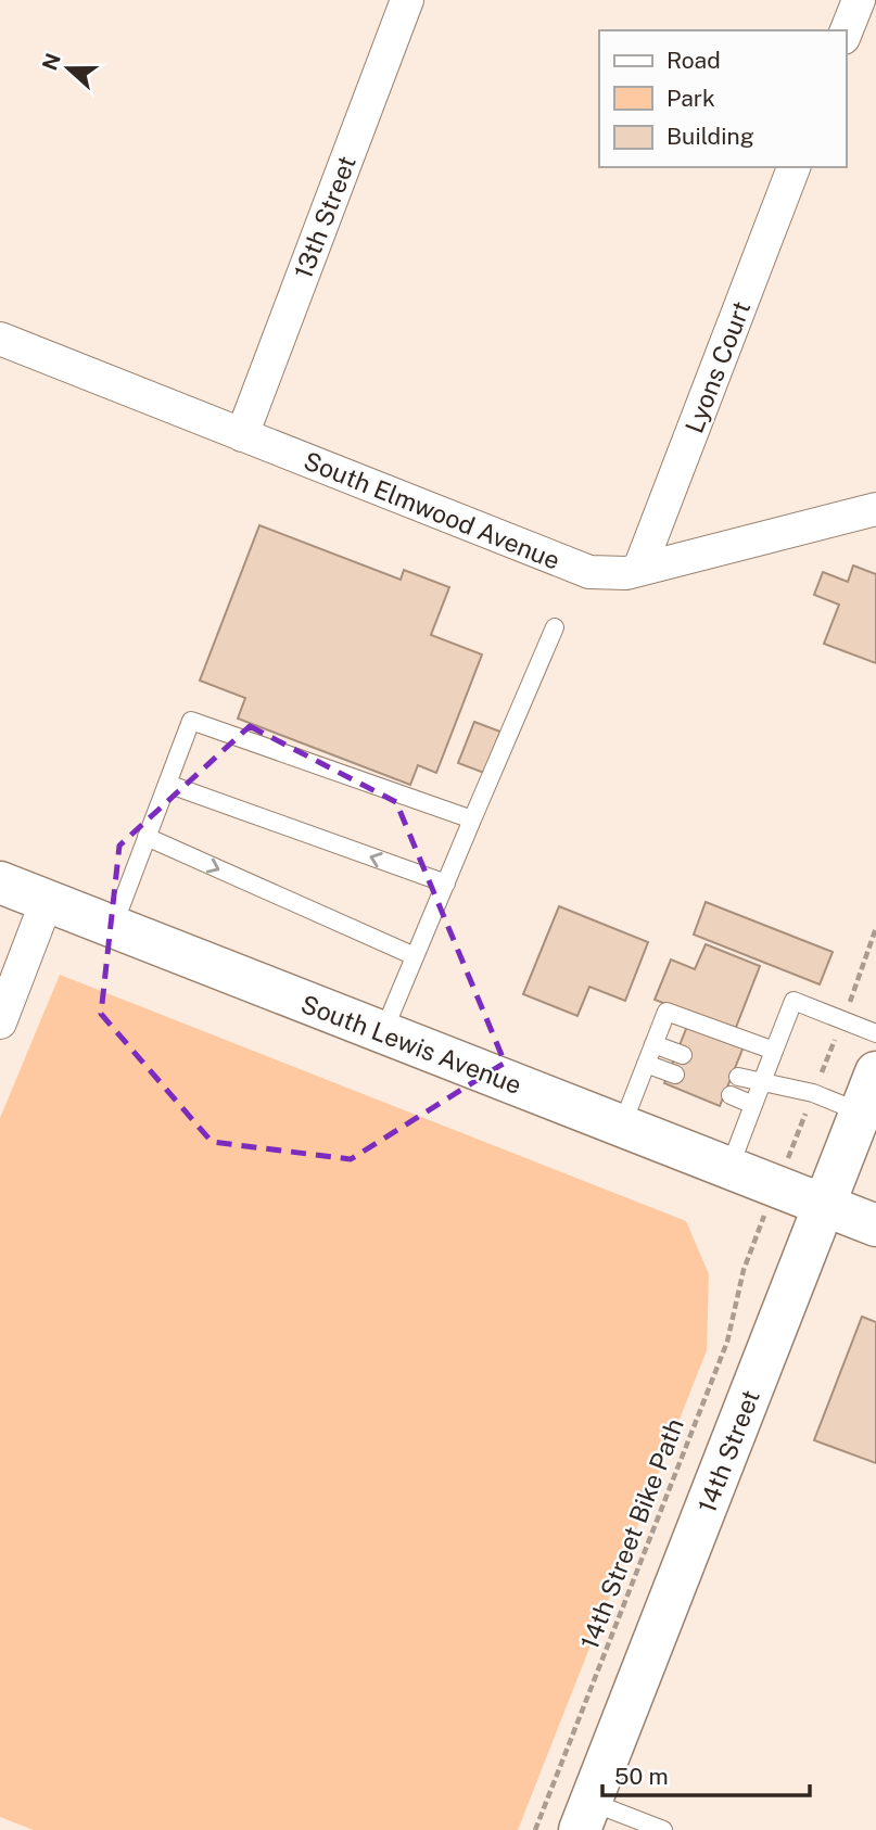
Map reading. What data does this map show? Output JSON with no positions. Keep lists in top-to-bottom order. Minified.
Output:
{"streets":{"main road":["South Lewis Avenue","14th Street"],"street":["13th Street","Lyons Court","South Elmwood Avenue"],"path":["14th Street Bike Path"]},"crossings":[["13th Street","South Elmwood Avenue"],["Lyons Court","South Elmwood Avenue"],["South Lewis Avenue","14th Street"]],"legend":["Road","Park","Building"],"scale_bar":"50 m","north":"left"}
